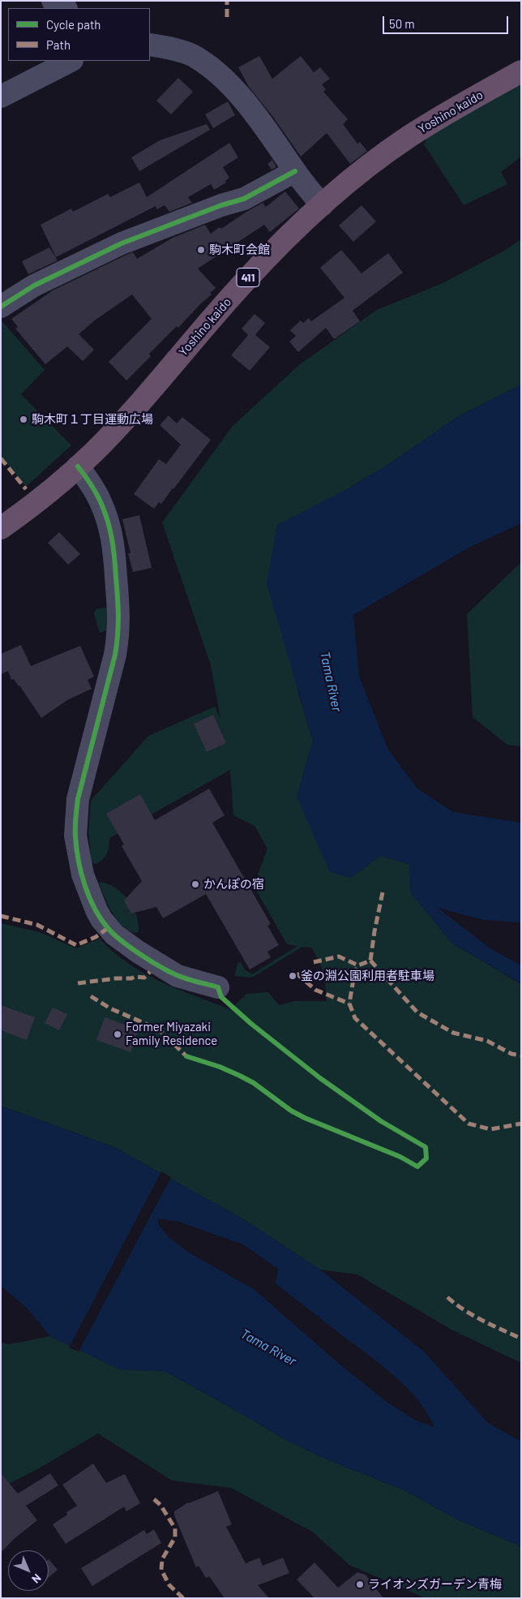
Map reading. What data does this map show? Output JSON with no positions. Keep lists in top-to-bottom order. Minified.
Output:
{"streets":{"highway":["Yoshino kaido","411"]},"water":["Tama River"],"places":["駒木町会館","駒木町１丁目運動広場","かんぽの宿","釜の淵公園利用者駐車場","Former Miyazaki Family Residence","ライオンズガーデン青梅"],"legend":["Cycle path","Path"],"scale_bar":"50 m","north":"bottom right"}
